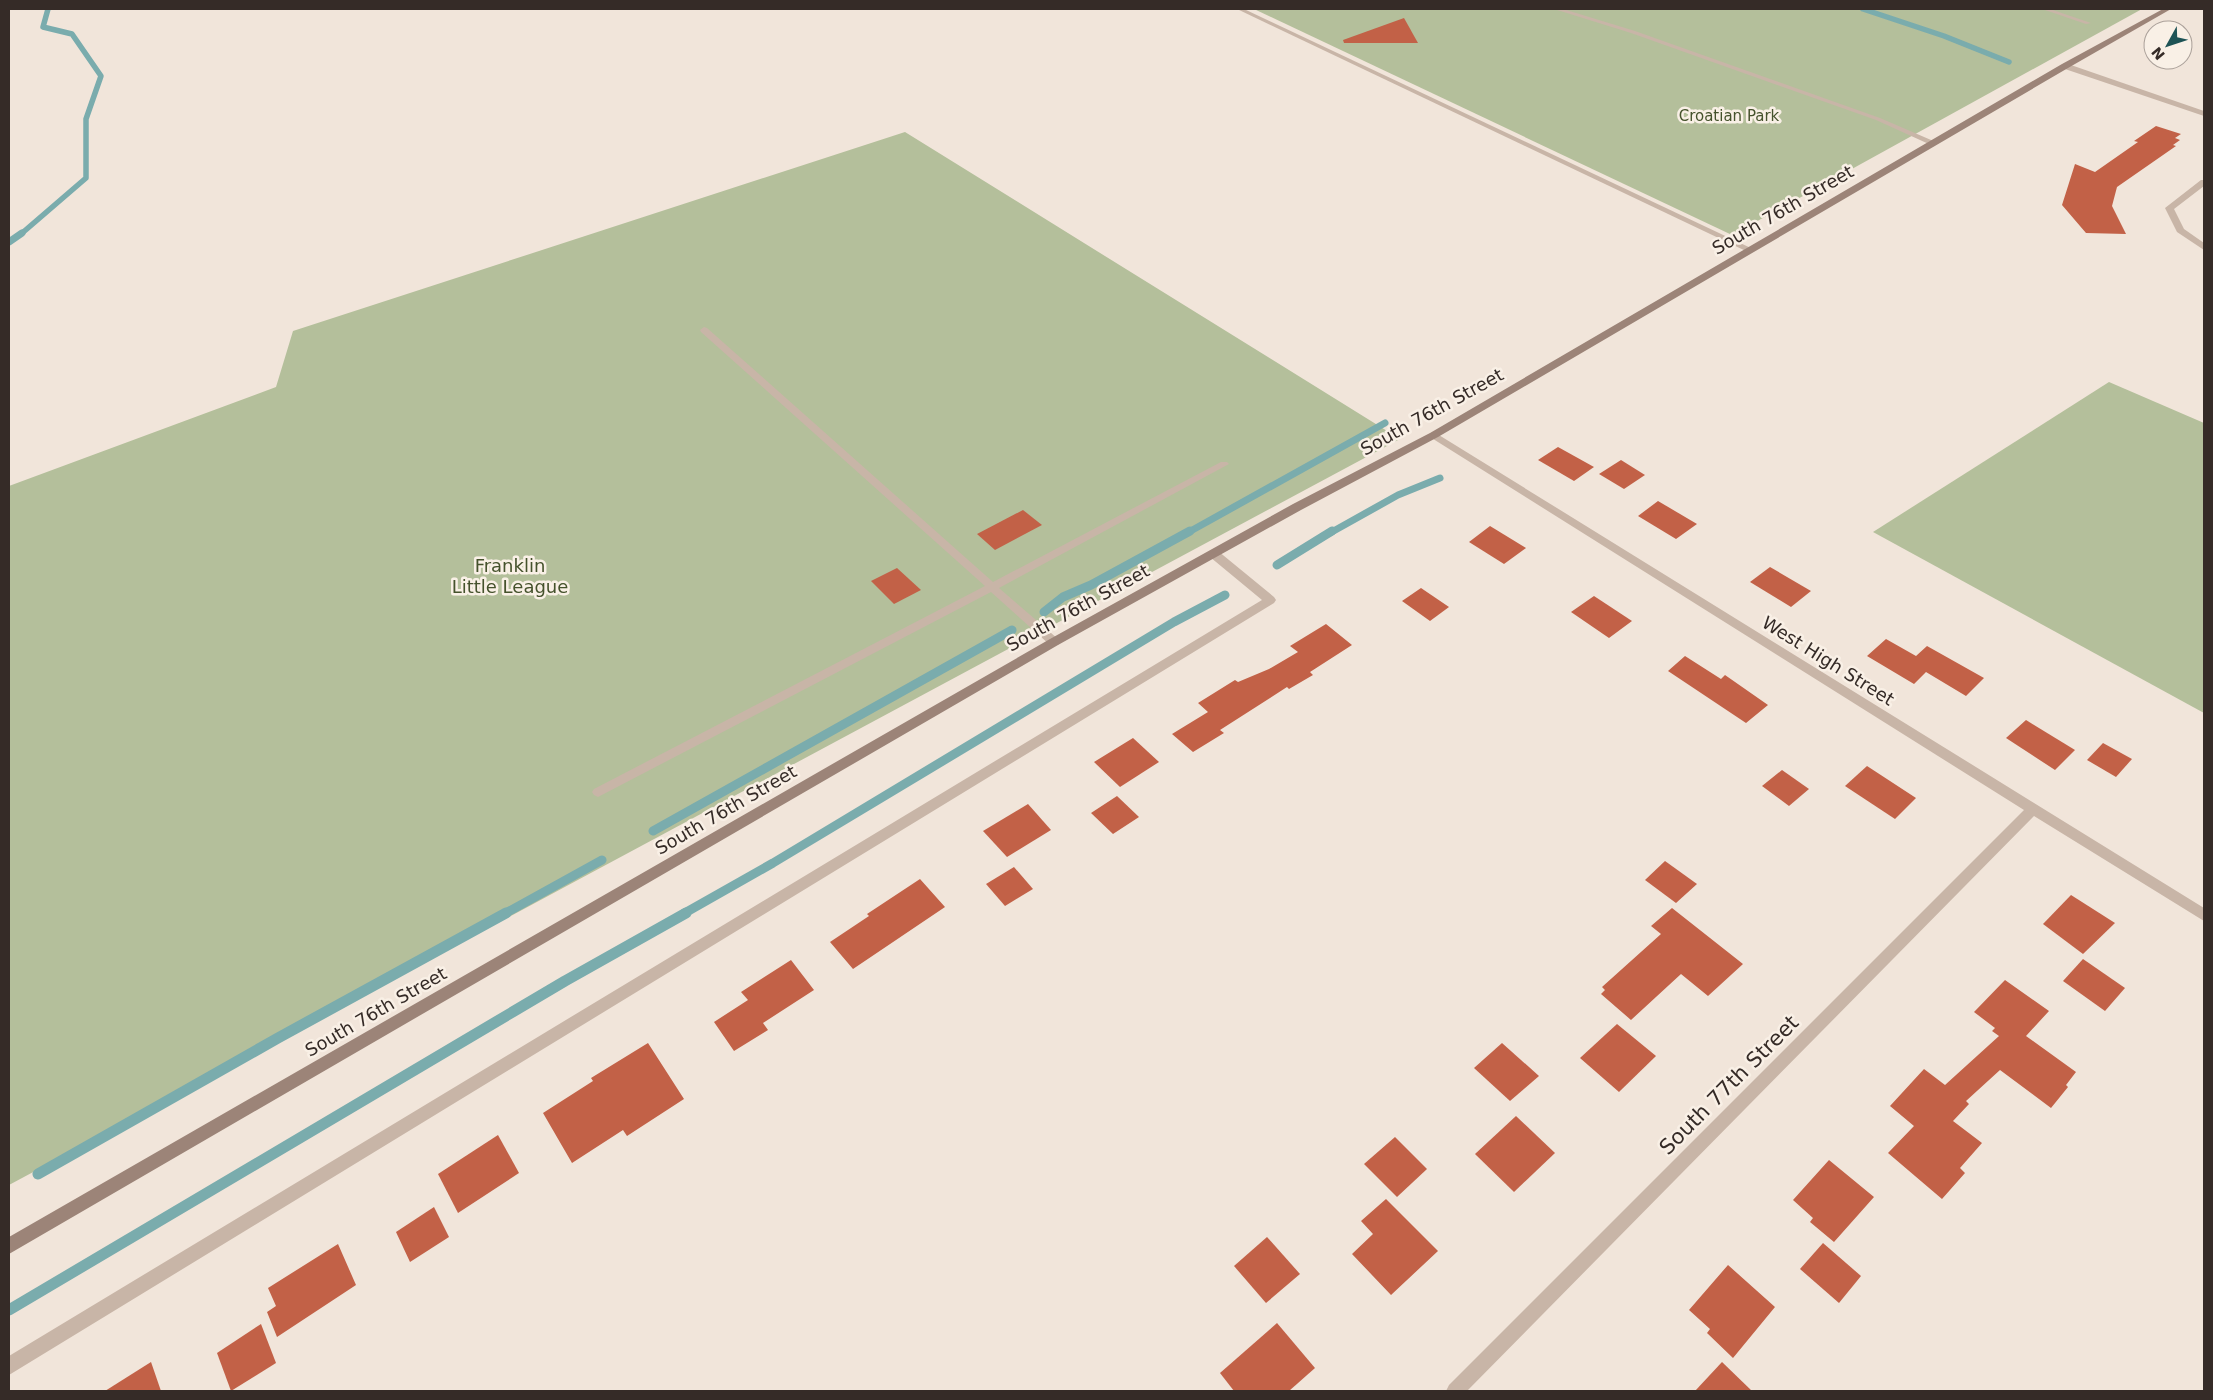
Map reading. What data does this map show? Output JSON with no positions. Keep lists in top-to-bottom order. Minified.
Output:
{"streets":{"main road":["South 76th Street"],"street":["West High Street","South 77th Street"]},"crossings":[["South 76th Street","West High Street"],["West High Street","South 77th Street"]],"parks":["Croatian Park","Franklin Little League"],"north":"bottom left"}
